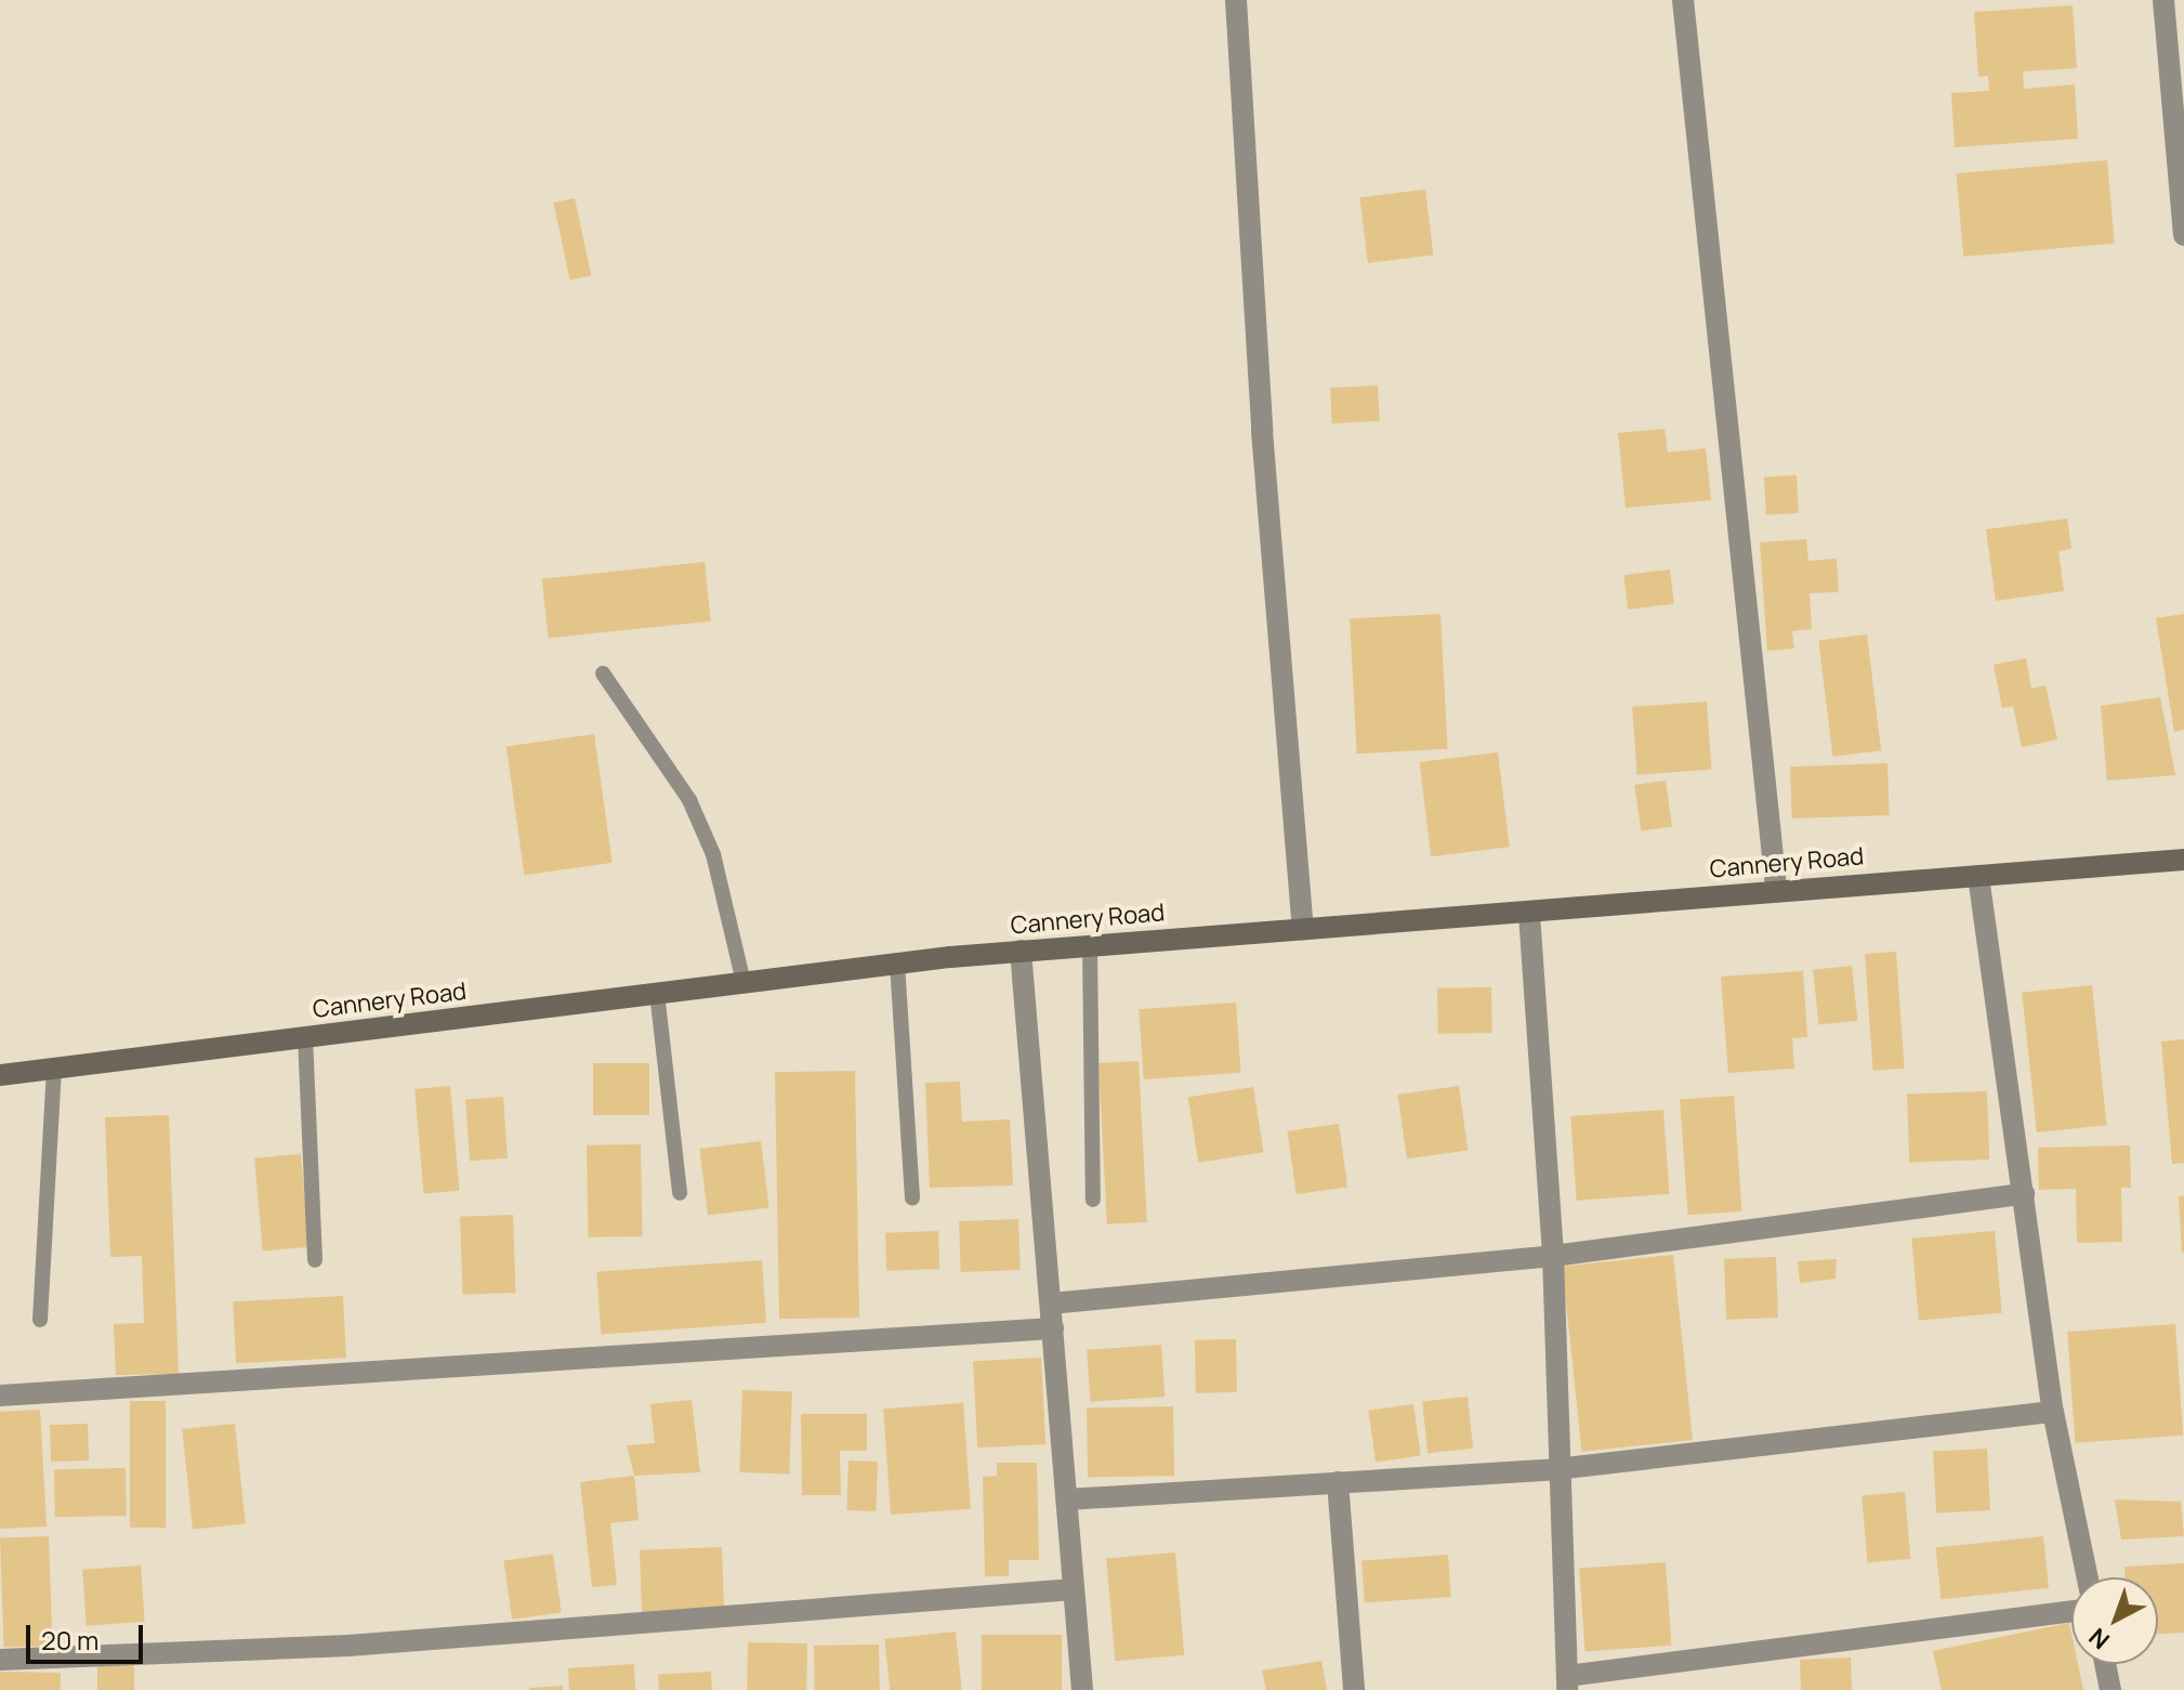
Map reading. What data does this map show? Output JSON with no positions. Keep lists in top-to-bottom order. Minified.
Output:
{"streets":{"main road":["Cannery Road"]},"scale_bar":"20 m","north":"bottom left"}
